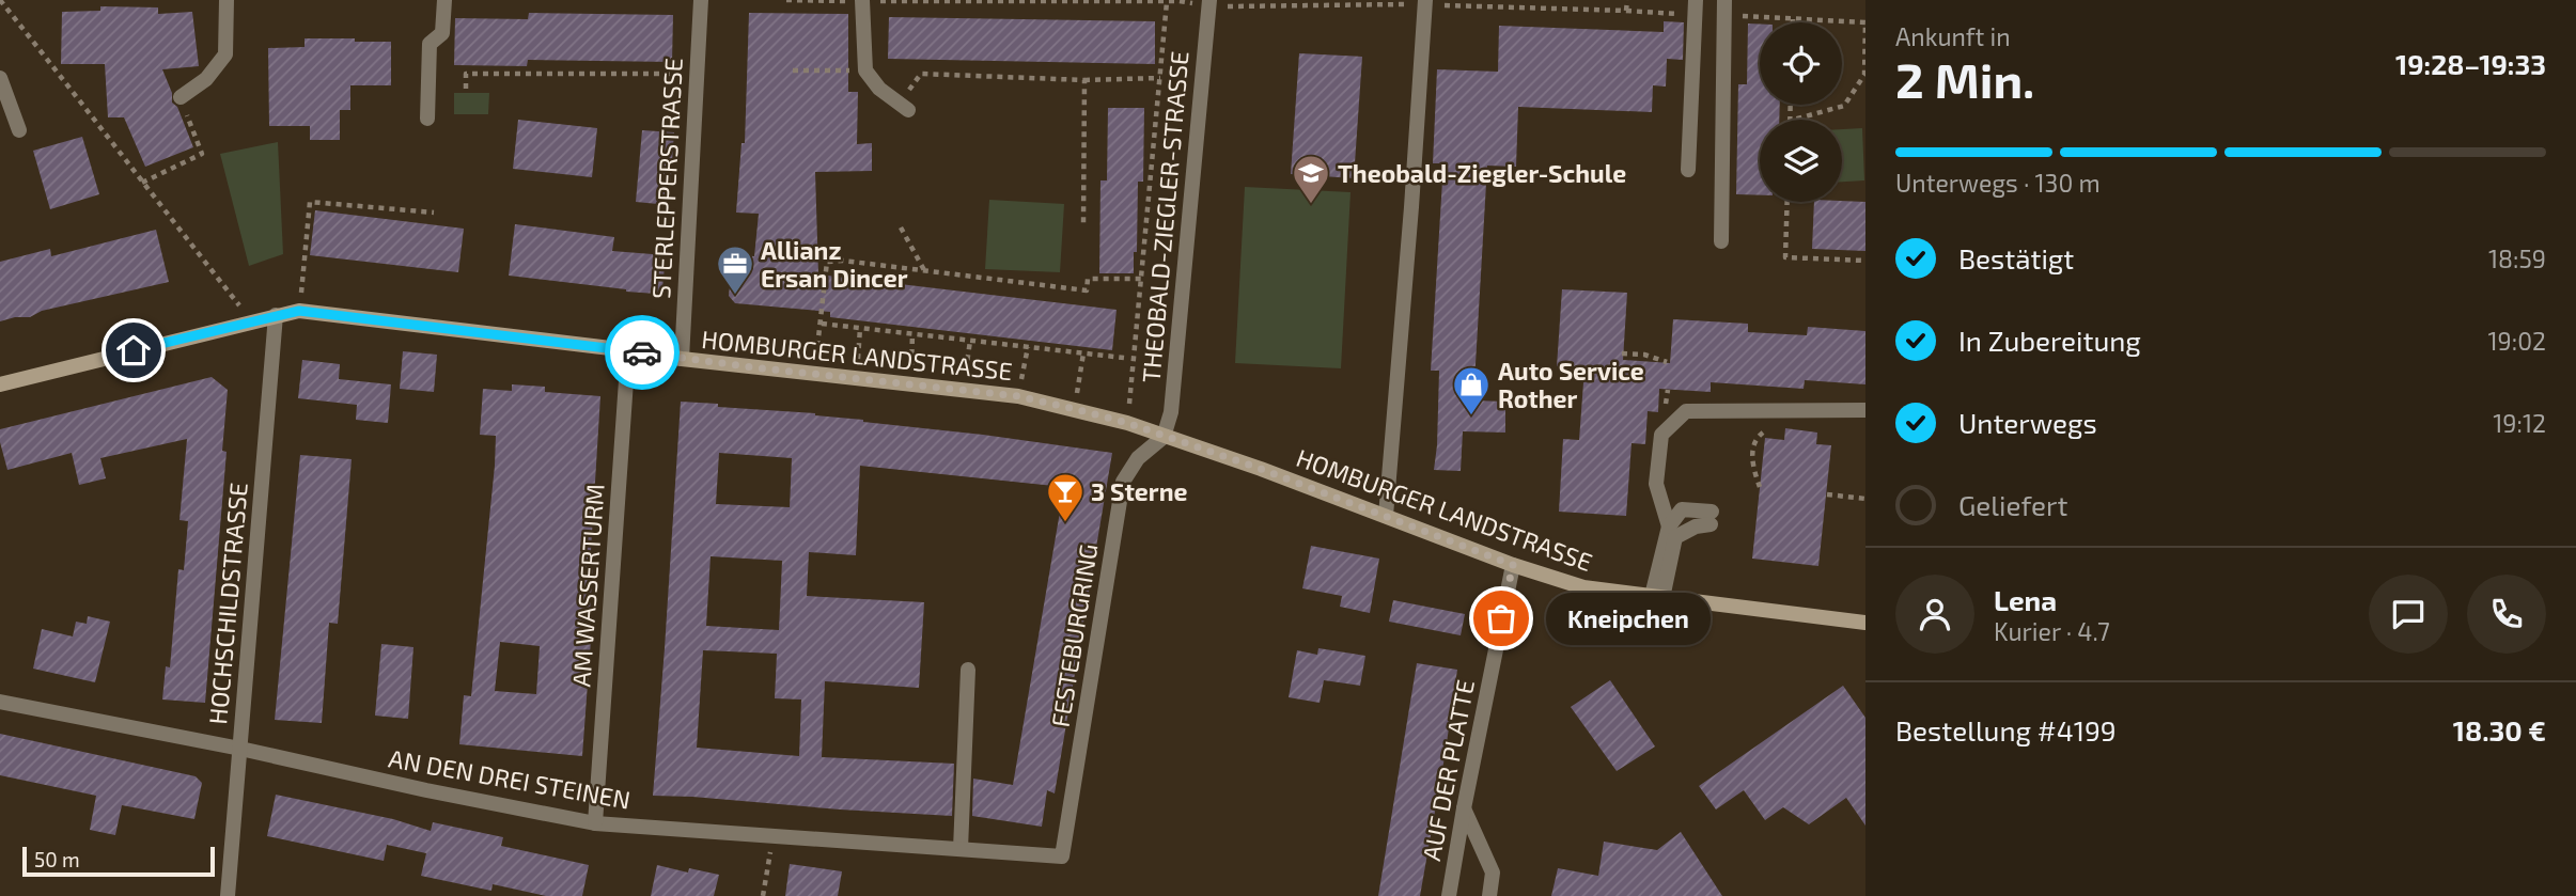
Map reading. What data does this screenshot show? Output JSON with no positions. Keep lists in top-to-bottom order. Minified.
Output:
{"streets":{"street":["STERLEPPERSTRASSE","THEOBALD-ZIEGLER-STRASSE","HOMBURGER LANDSTRASSE","AM WASSERTURM","HOCHSCHILDSTRASSE","FESTEBURGRING","AUF DER PLATTE","AN DEN DREI STEINEN"]},"crossings":[["STERLEPPERSTRASSE","HOMBURGER LANDSTRASSE"],["THEOBALD-ZIEGLER-STRASSE","HOMBURGER LANDSTRASSE"],["THEOBALD-ZIEGLER-STRASSE","FESTEBURGRING"],["HOMBURGER LANDSTRASSE","AM WASSERTURM"],["HOMBURGER LANDSTRASSE","HOCHSCHILDSTRASSE"],["HOMBURGER LANDSTRASSE","FESTEBURGRING"],["HOMBURGER LANDSTRASSE","AUF DER PLATTE"],["AM WASSERTURM","AN DEN DREI STEINEN"],["HOCHSCHILDSTRASSE","AN DEN DREI STEINEN"],["FESTEBURGRING","AN DEN DREI STEINEN"]],"places":{"school or university":["Theobald-Ziegler-Schule"],"office":["Allianz Ersan Dincer"],"shop":["Auto Service Rother"],"bar":["3 Sterne"],"other":["Kneipchen"]},"scale_bar":"50 m","page":{"heading":["2 Min.","Ankunft in","19:28–19:33"],"panel":["Lena","Kurier · 4.7","Bestellung #4199","18.30 €"],"bar":"Unterwegs · 130 m","list":[["Bestätigt","18:59"],["In Zubereitung","19:02"],["Unterwegs","19:12"],"Geliefert"],"bubble":"Kneipchen","scale":"50 m"}}
